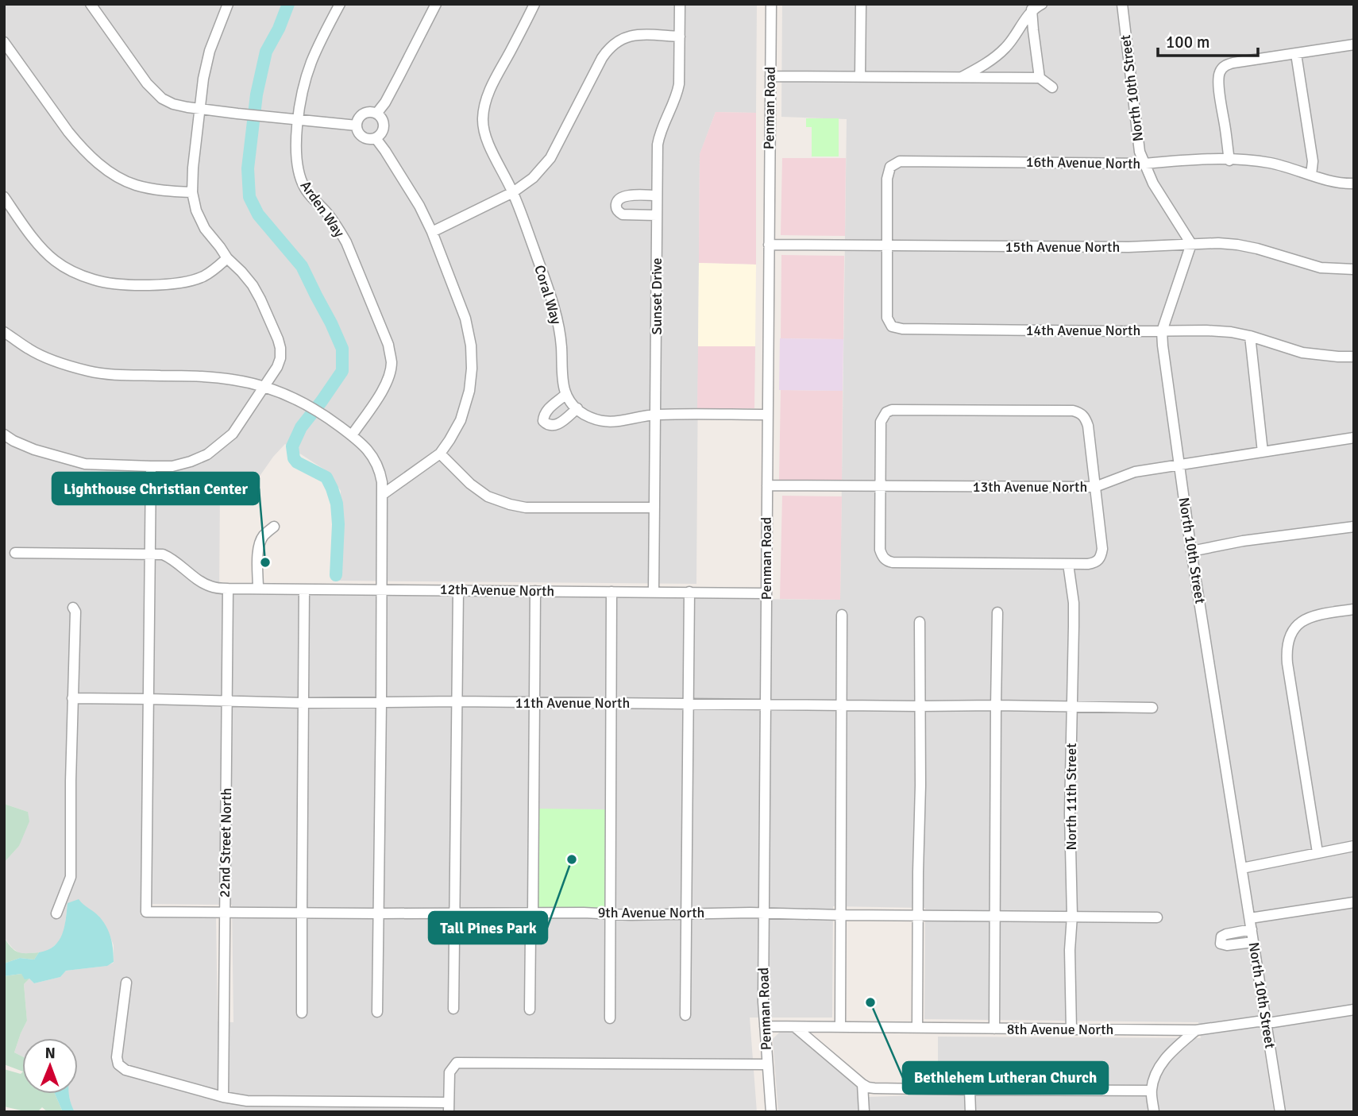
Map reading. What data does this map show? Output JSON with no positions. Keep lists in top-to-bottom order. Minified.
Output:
{"streets":{"street":["North 10th Street","Penman Road","16th Avenue North","Arden Way","15th Avenue North","Coral Way","Sunset Drive","14th Avenue North","13th Avenue North","12th Avenue North","11th Avenue North","North 11th Street","22nd Street North","9th Avenue North","8th Avenue North"]},"crossings":[["North 10th Street","16th Avenue North"],["North 10th Street","15th Avenue North"],["North 10th Street","14th Avenue North"],["North 10th Street","13th Avenue North"],["North 10th Street","8th Avenue North"],["Penman Road","15th Avenue North"],["Penman Road","Coral Way"],["Penman Road","13th Avenue North"],["Penman Road","12th Avenue North"],["Penman Road","11th Avenue North"],["Penman Road","9th Avenue North"],["Penman Road","8th Avenue North"],["16th Avenue North","15th Avenue North"],["16th Avenue North","14th Avenue North"],["15th Avenue North","14th Avenue North"],["Coral Way","Sunset Drive"],["Sunset Drive","12th Avenue North"],["12th Avenue North","22nd Street North"],["11th Avenue North","North 11th Street"],["11th Avenue North","22nd Street North"],["11th Avenue North","9th Avenue North"],["North 11th Street","9th Avenue North"],["North 11th Street","8th Avenue North"],["22nd Street North","9th Avenue North"]],"places":["Lighthouse Christian Center","Tall Pines Park","Bethlehem Lutheran Church"],"scale_bar":"100 m","north":"top"}
